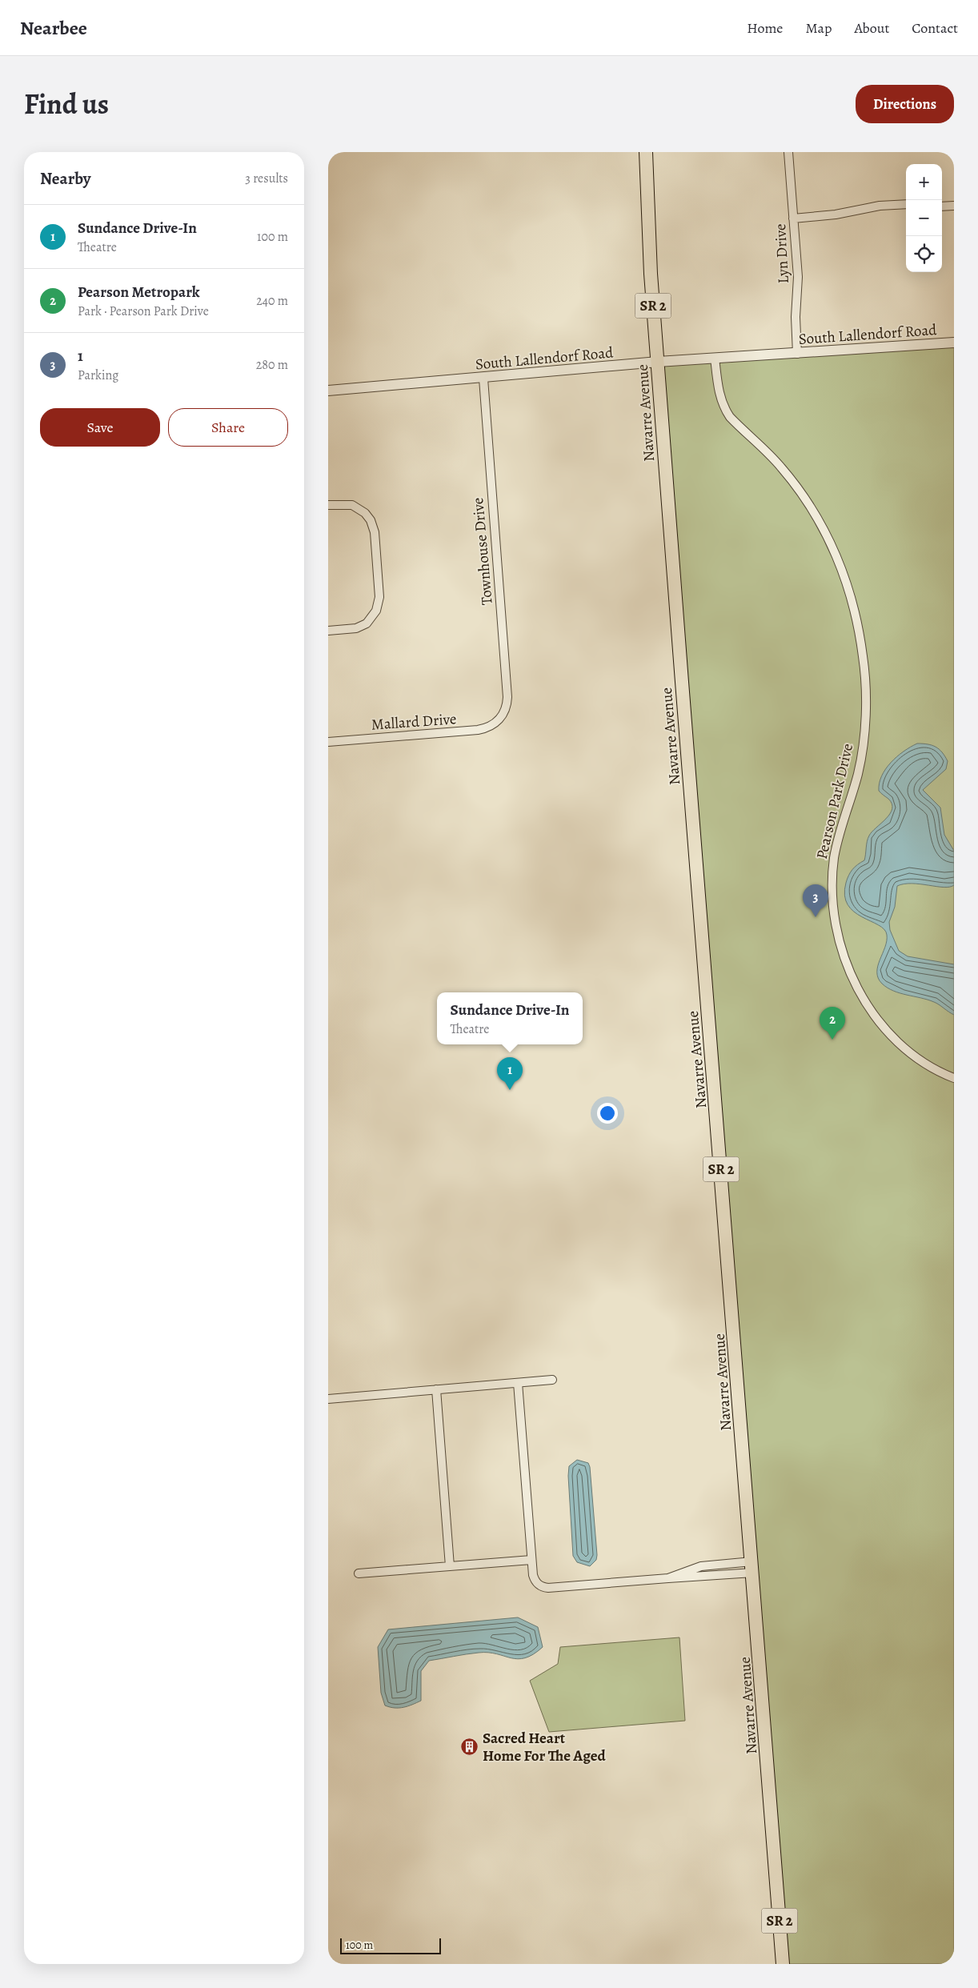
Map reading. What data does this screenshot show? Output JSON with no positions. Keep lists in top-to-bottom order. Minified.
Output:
{"streets":{"highway":["SR 2","Navarre Avenue"],"street":["Lyn Drive","South Lallendorf Road","Townhouse Drive","Mallard Drive","Pearson Park Drive"]},"crossings":[["Lyn Drive","South Lallendorf Road"],["South Lallendorf Road","Navarre Avenue"],["South Lallendorf Road","Townhouse Drive"],["South Lallendorf Road","Pearson Park Drive"],["Townhouse Drive","Mallard Drive"]],"places":{"building":["Sacred Heart Home For The Aged"]},"scale_bar":"100 m","page":{"header":"Nearbee","nav":["Home","Map","About","Contact"],"title":"Find us","buttons":["Directions",["Save","Share"]],"heading":["Nearby","3 results"],"map_buttons":["+","−"],"list":[{"mark":"1","name":"Sundance Drive-In","note":"Theatre","value":"100 m"},{"mark":"2","name":"Pearson Metropark","note":"Park · Pearson Park Drive","value":"240 m"},{"mark":"3","name":"1","note":"Parking","value":"280 m"}],"pins":["3","2","1"],"popup":["Sundance Drive-In","Theatre"],"scale":"100 m"}}
